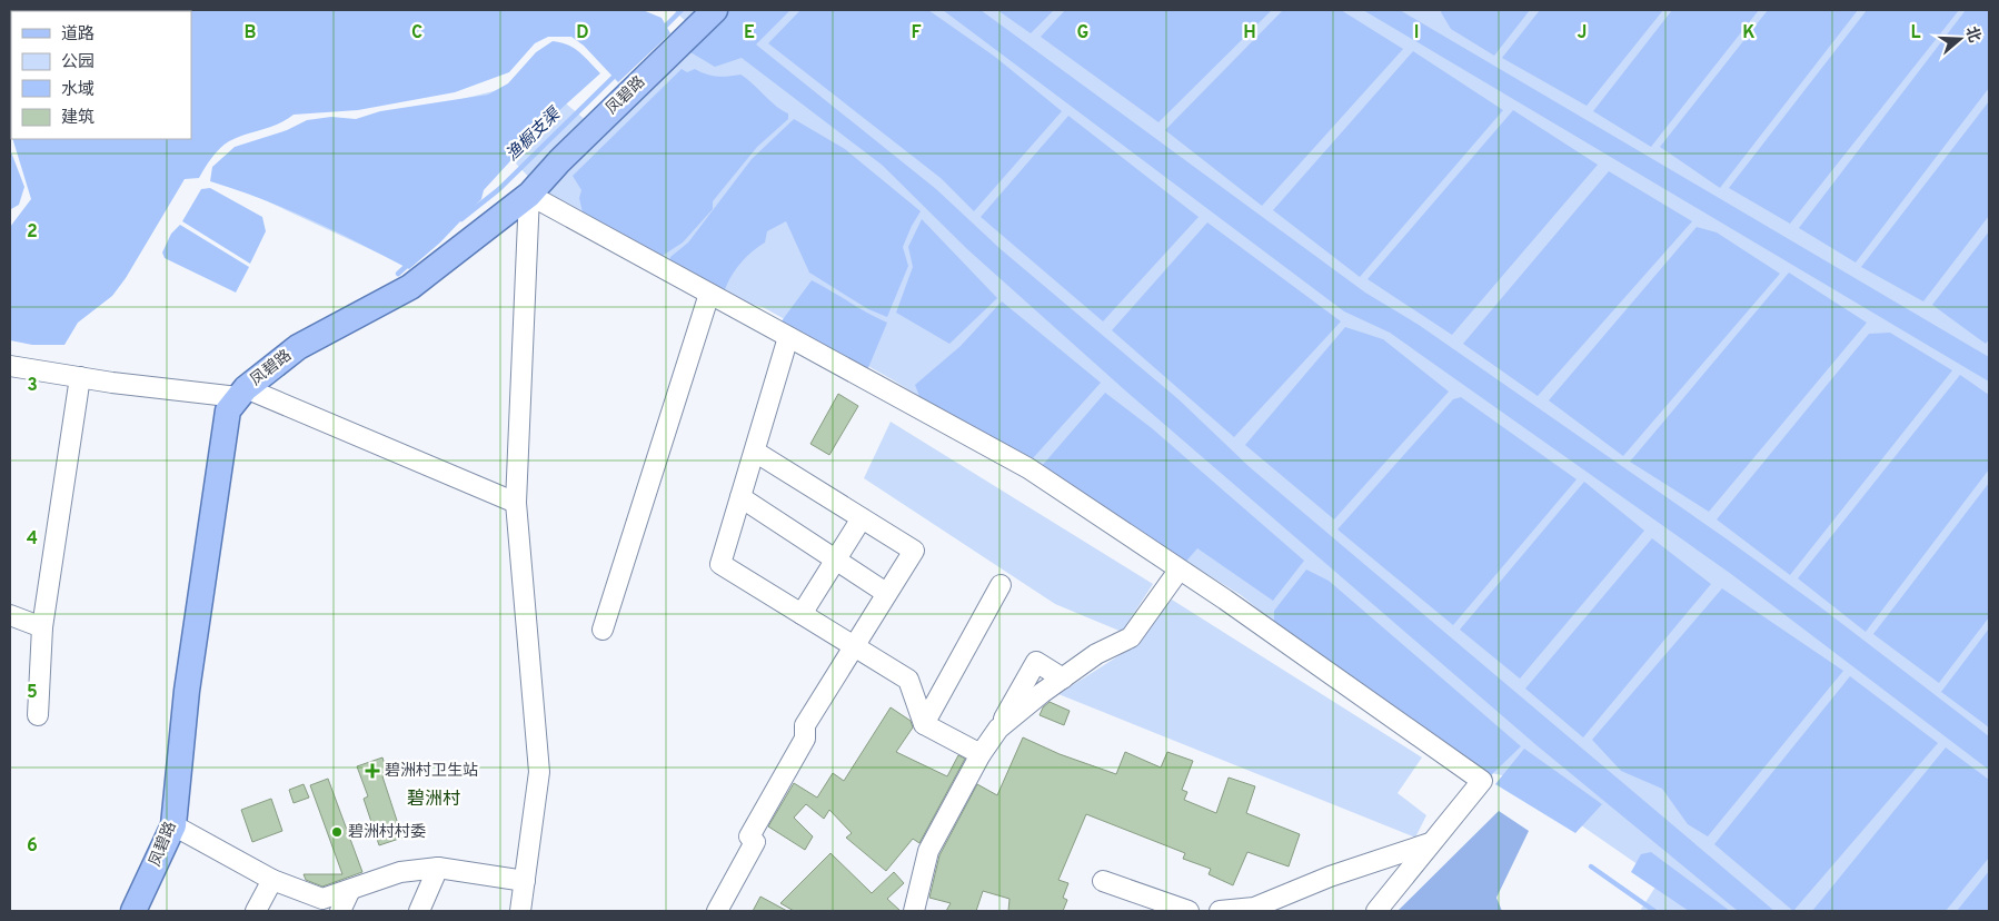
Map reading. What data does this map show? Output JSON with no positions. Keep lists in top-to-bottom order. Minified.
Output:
{"streets":{"main road":["凤碧路"]},"districts":["碧洲村"],"water":["渔橱支渠"],"places":{"health":["碧洲村卫生站"],"other":["碧洲村村委"]},"legend":["道路","公园","水域","建筑"],"north":"right","grid":{"columns":["B","C","D","E","F","G","H","I","J","K","L"],"rows":["2","3","4","5","6"]}}
